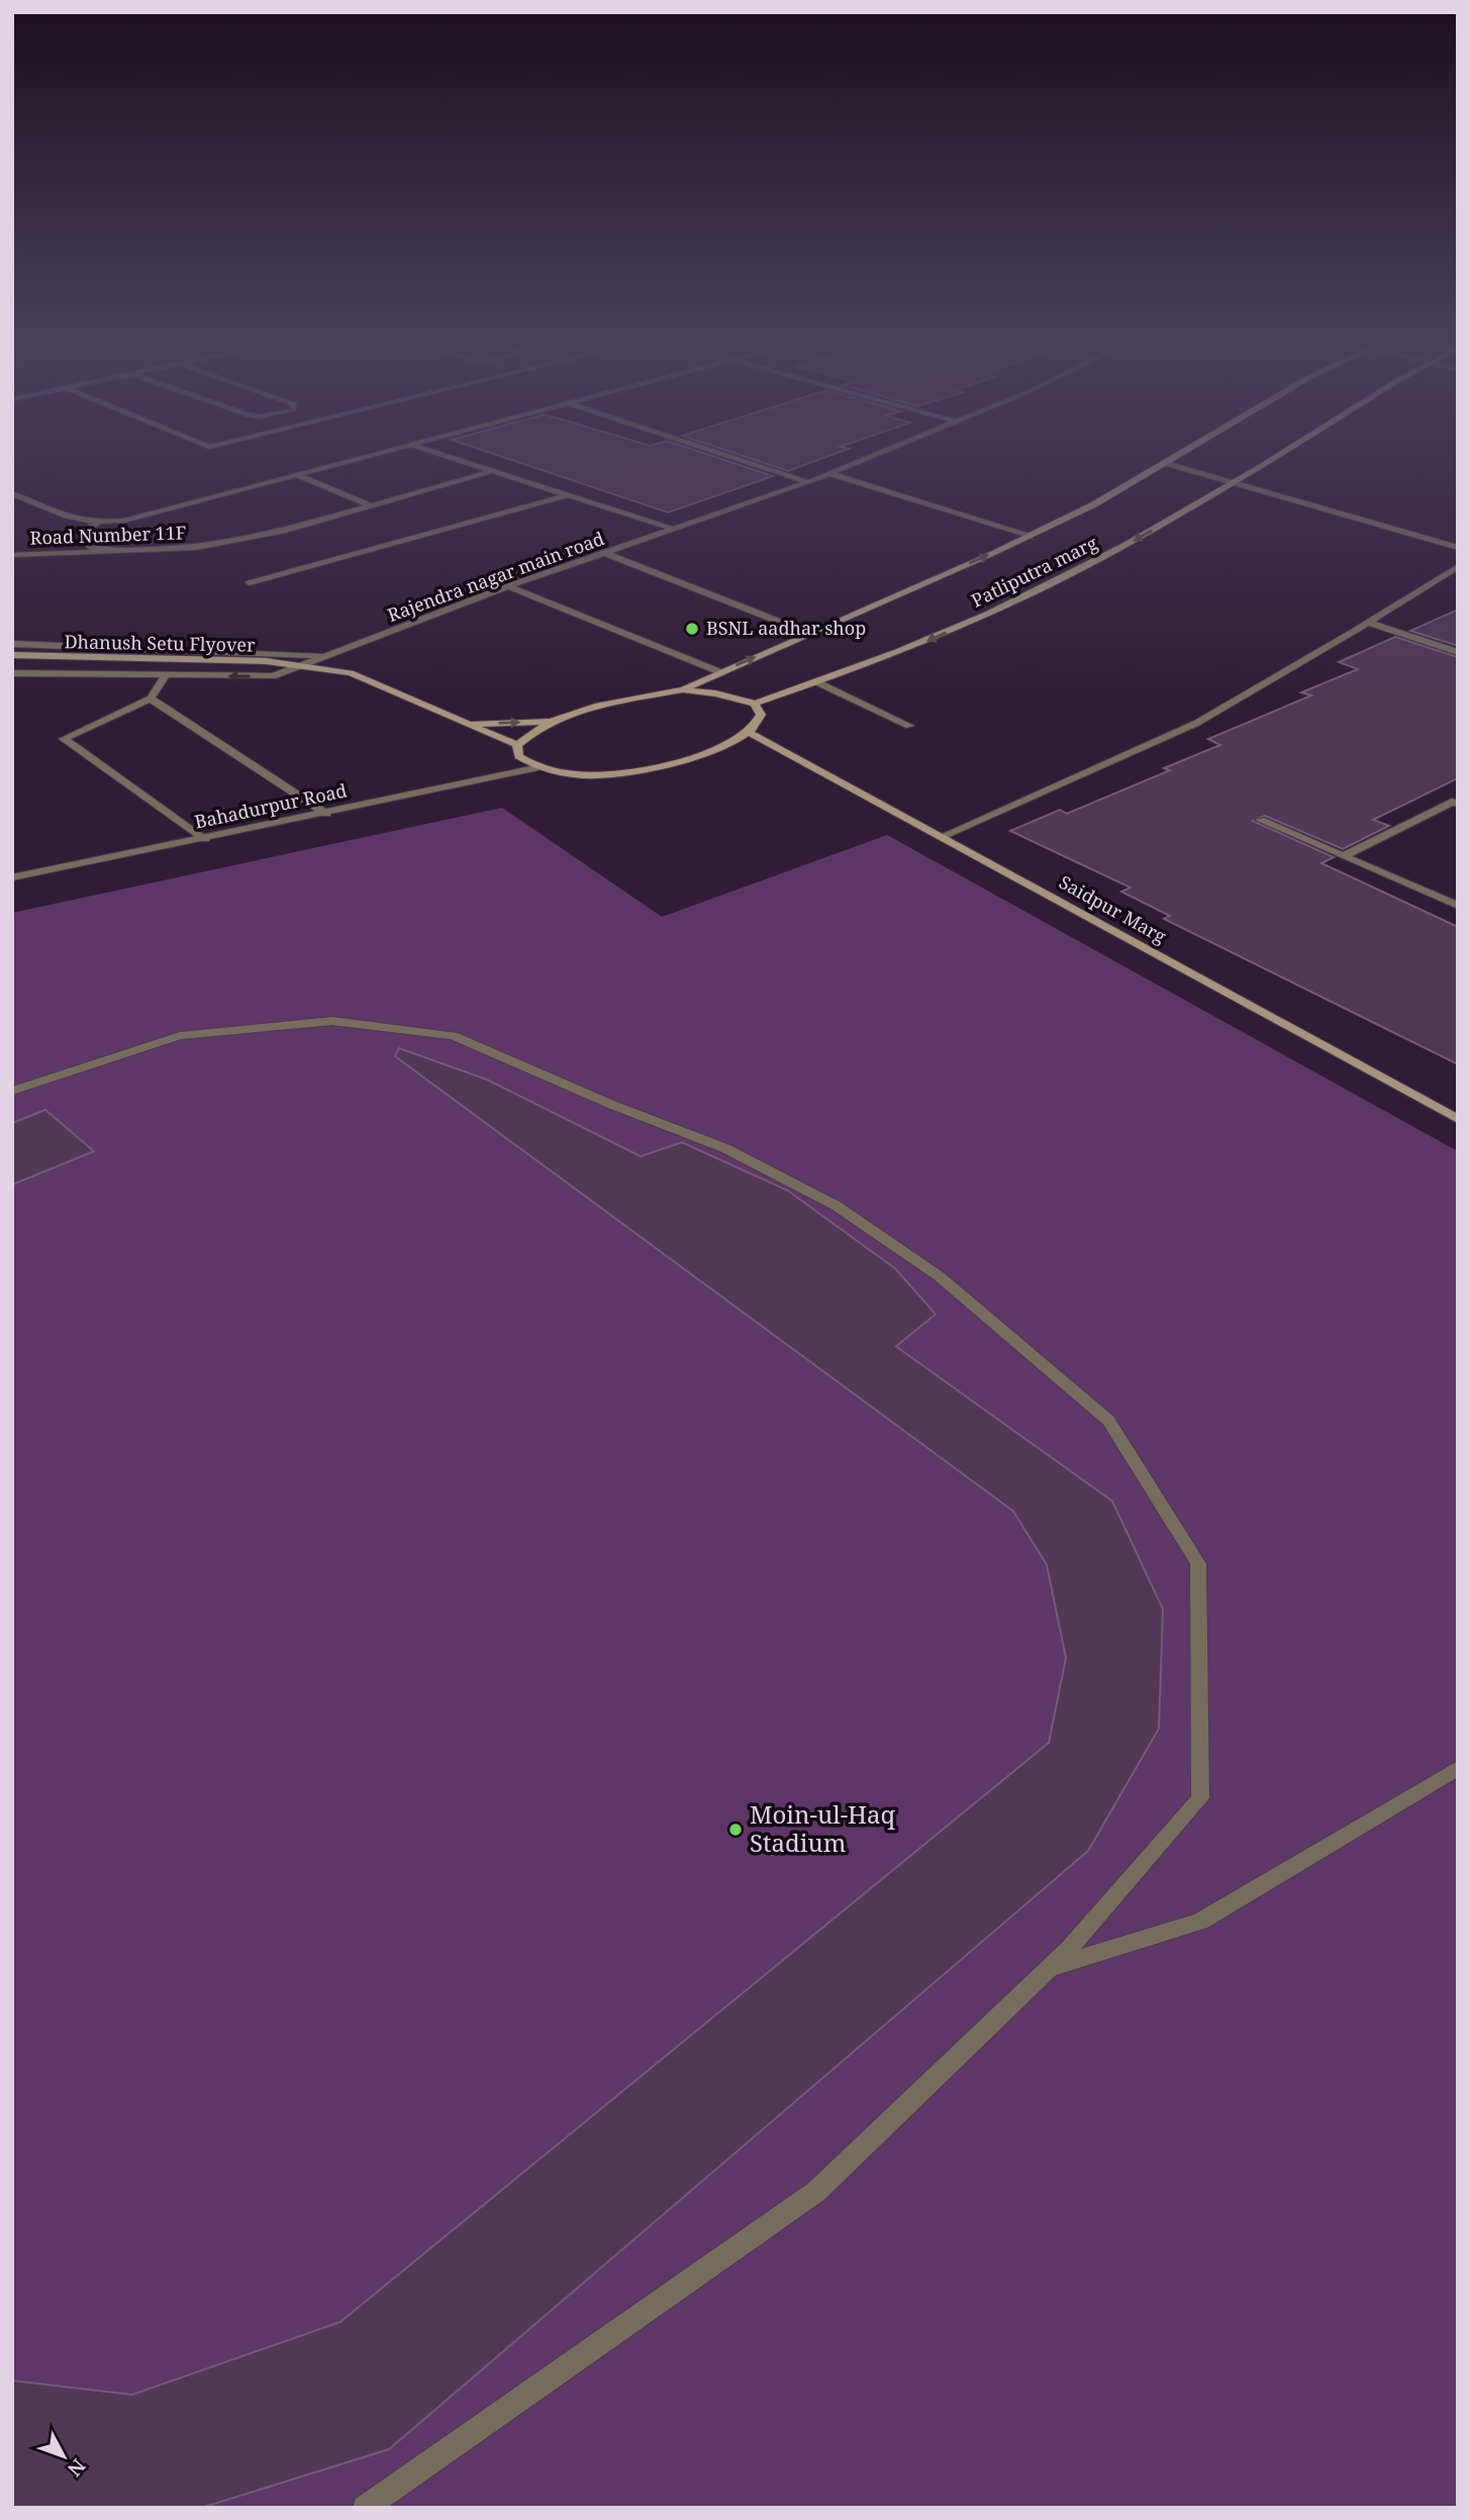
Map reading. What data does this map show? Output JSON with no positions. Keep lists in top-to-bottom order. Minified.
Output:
{"streets":{"main road":["Patliputra marg","Dhanush Setu Flyover","Saidpur Marg"],"street":["Road Number 11F","Rajendra nagar main road","Bahadurpur Road"]},"crossings":[["Rajendra nagar main road","Dhanush Setu Flyover"]],"places":["BSNL aadhar shop","Moin-ul-Haq Stadium"],"north":"bottom right"}
